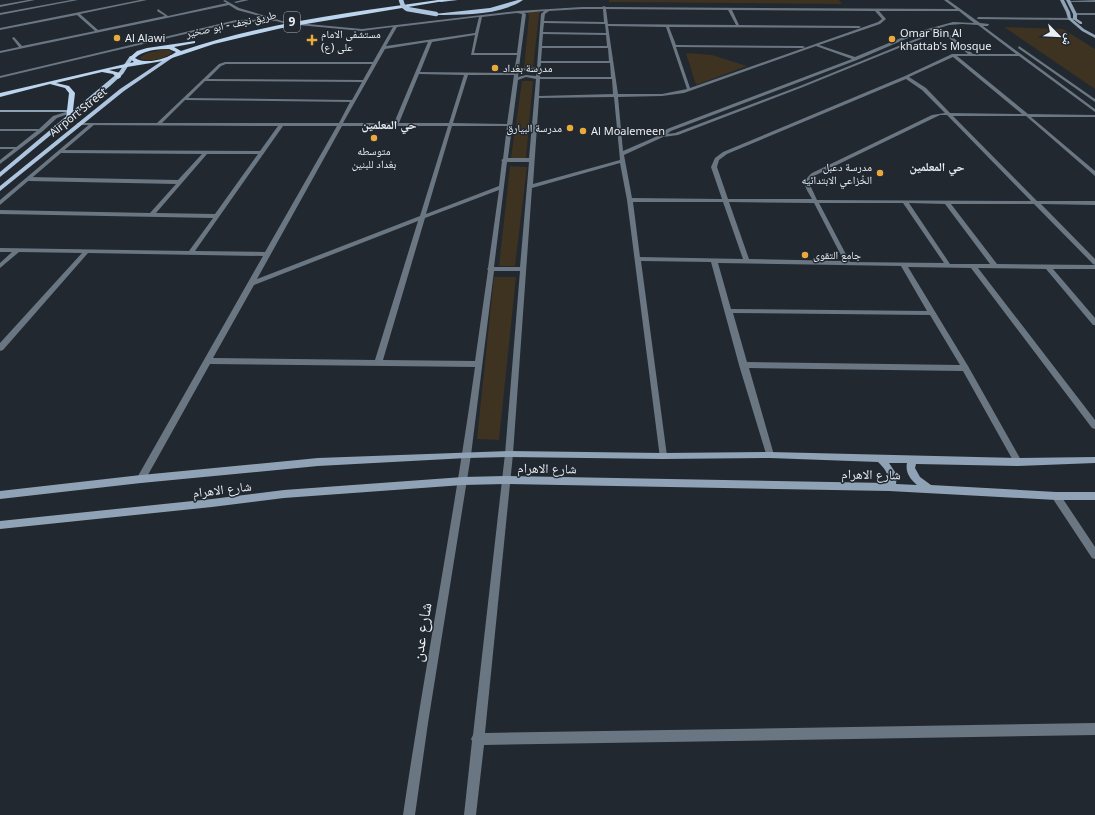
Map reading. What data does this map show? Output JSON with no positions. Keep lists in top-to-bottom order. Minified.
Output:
{"streets":{"highway":["9","طريق نجف - ابو صخير"],"main road":["Airport Street","شارع الاهرام"],"street":["شارع عدن"]},"crossings":[["9","طريق نجف - ابو صخير"],["9","Airport Street"],["طريق نجف - ابو صخير","Airport Street"],["شارع الاهرام","شارع عدن"]],"districts":["حي المعلمين","حي المعلمین"],"places":{"other":["Al Alawi","Omar Bin Al khattab's Mosque","مدرسة بغداد","مدرسة البيارق","Al Moalemeen","متوسطه بغداد للبنين","مدرسة دعبل الخُزاعي الابتدائيه","جامع التقوى"],"health":["مستشفی الامام علی (ع)"]},"north":"bottom right"}
